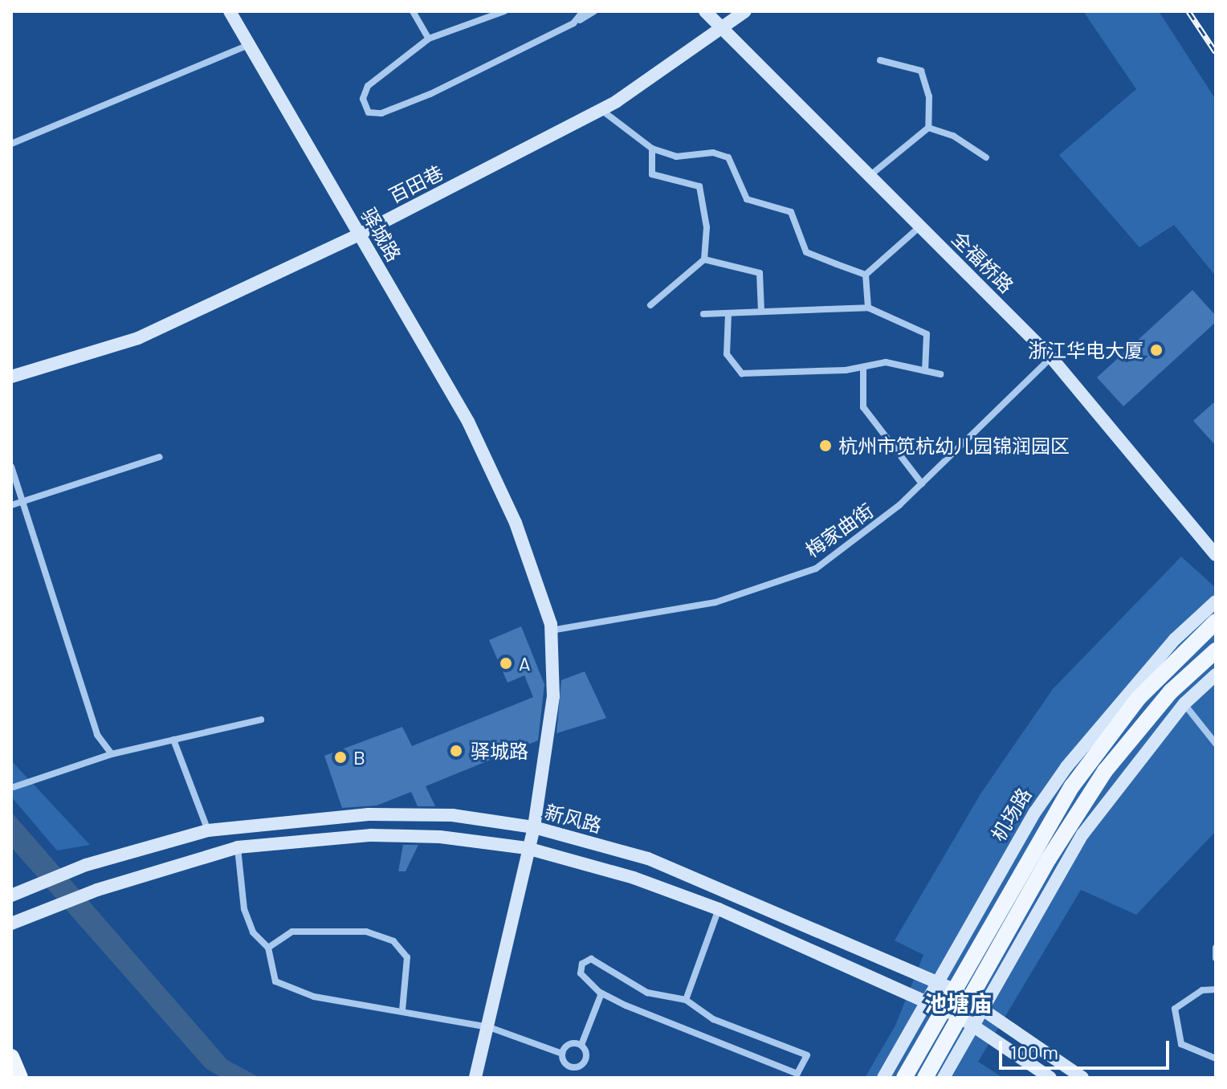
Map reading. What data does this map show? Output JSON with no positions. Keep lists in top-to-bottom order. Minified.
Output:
{"streets":{"main road":["百田巷","驿城路","全福桥路","机场路","新风路"],"street":["梅家曲街"]},"crossings":[["百田巷","驿城路"],["百田巷","全福桥路"],["驿城路","梅家曲街"],["驿城路","新风路"],["全福桥路","梅家曲街"],["机场路","新风路"]],"districts":["池塘庙"],"places":["浙江华电大厦","杭州市笕杭幼儿园锦润园区","A","驿城路","B"],"scale_bar":"100 m"}
